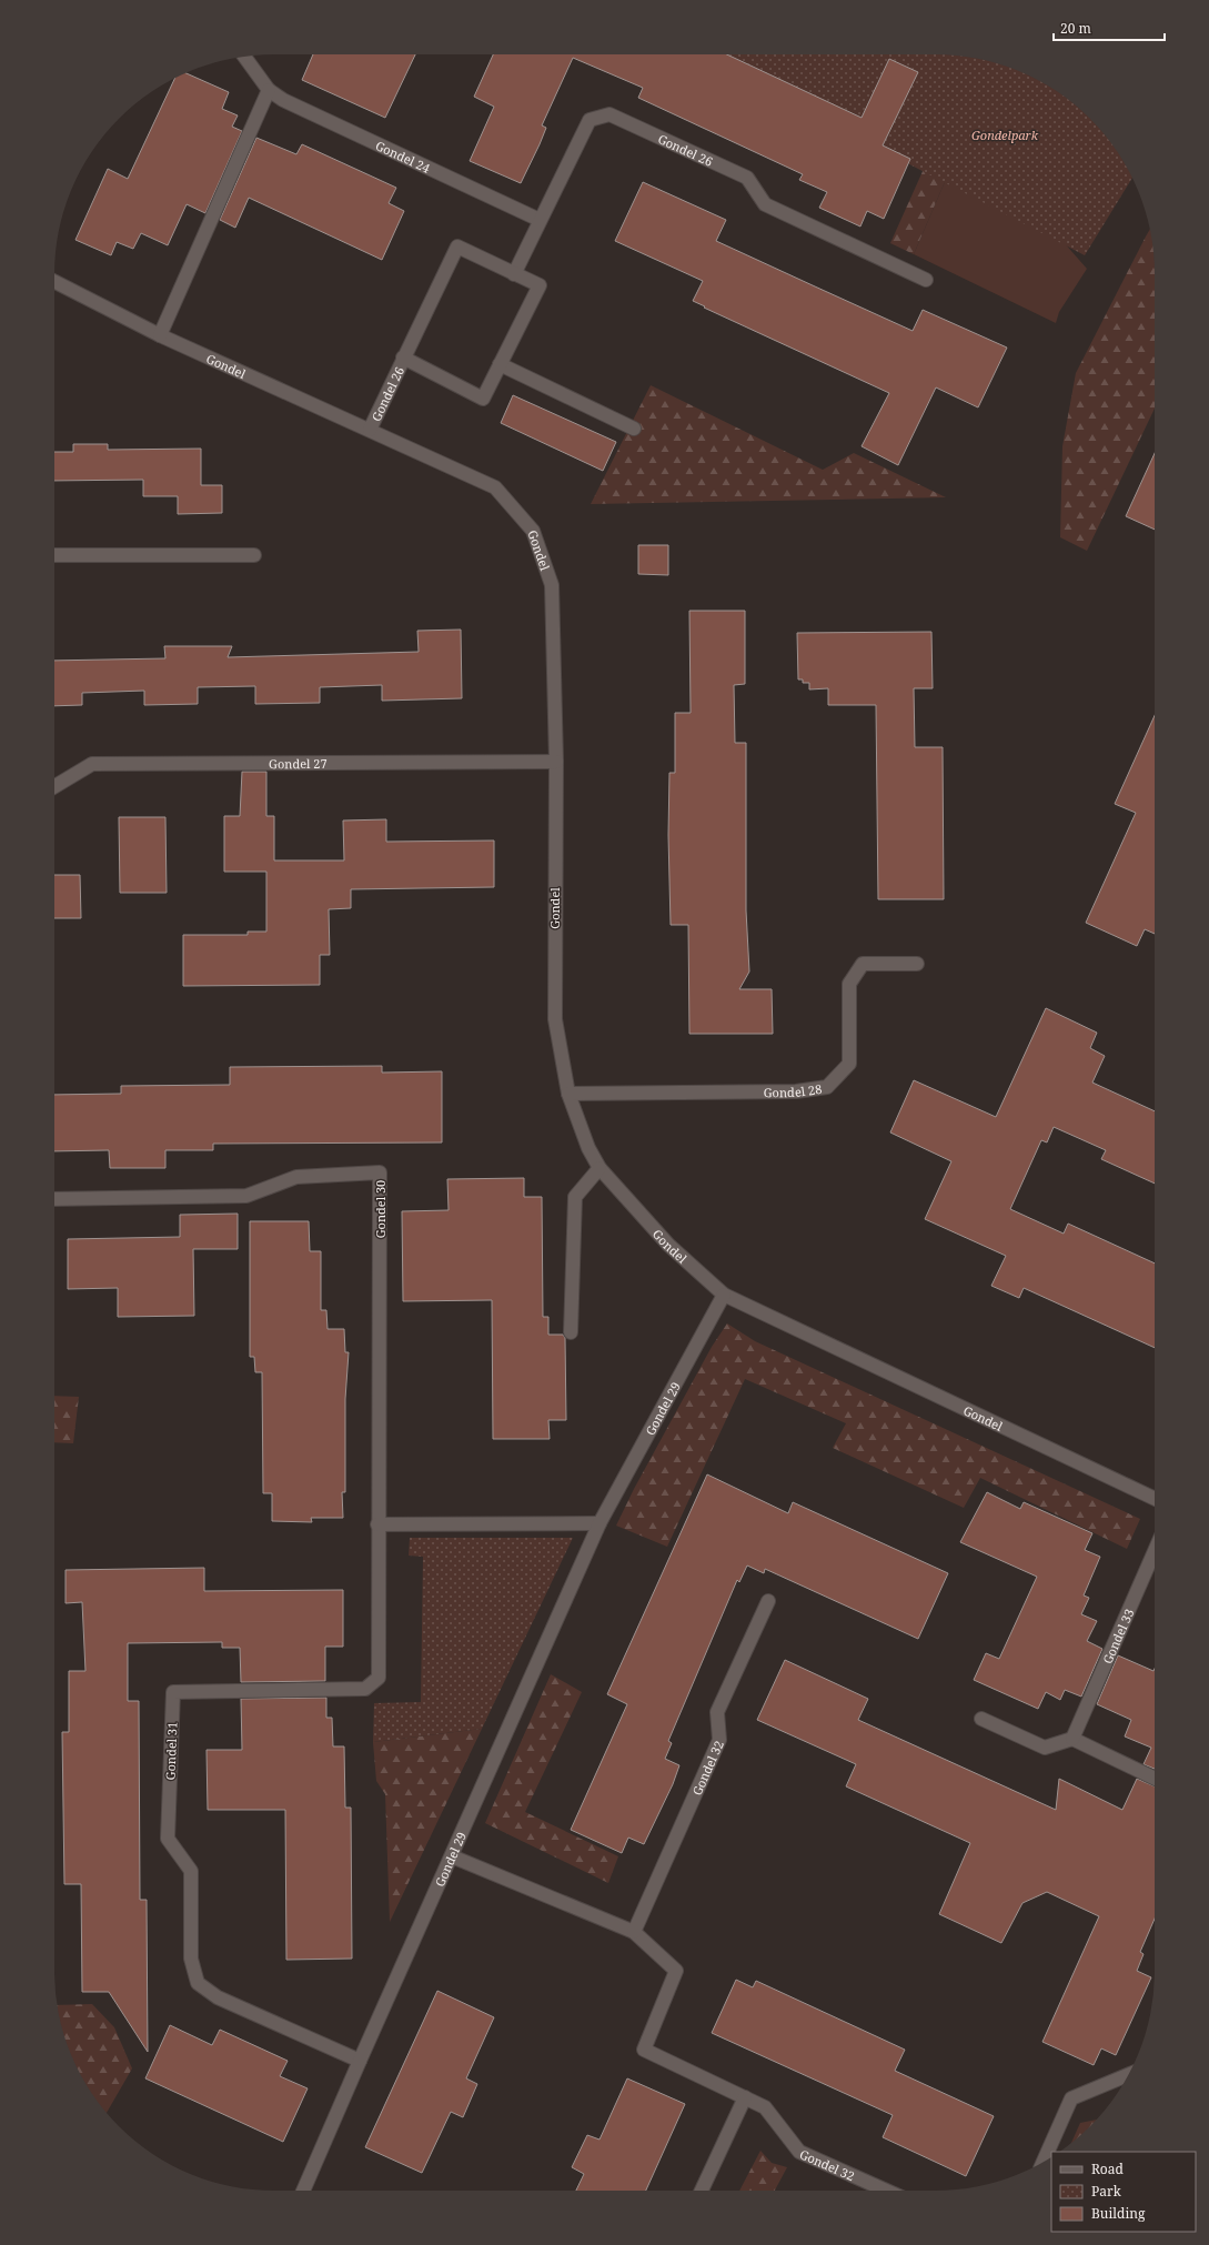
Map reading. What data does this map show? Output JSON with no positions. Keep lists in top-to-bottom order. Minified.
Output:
{"streets":{"street":["Gondel 26","Gondel 24","Gondel","Gondel 27","Gondel 28","Gondel 30","Gondel 29","Gondel 33","Gondel 31","Gondel 32"]},"crossings":[["Gondel 26","Gondel 24"],["Gondel 26","Gondel"],["Gondel","Gondel 27"],["Gondel","Gondel 28"],["Gondel","Gondel 29"],["Gondel 30","Gondel 31"],["Gondel 29","Gondel 31"],["Gondel 29","Gondel 32"]],"parks":["Gondelpark"],"legend":["Road","Park","Building"],"scale_bar":"20 m"}
